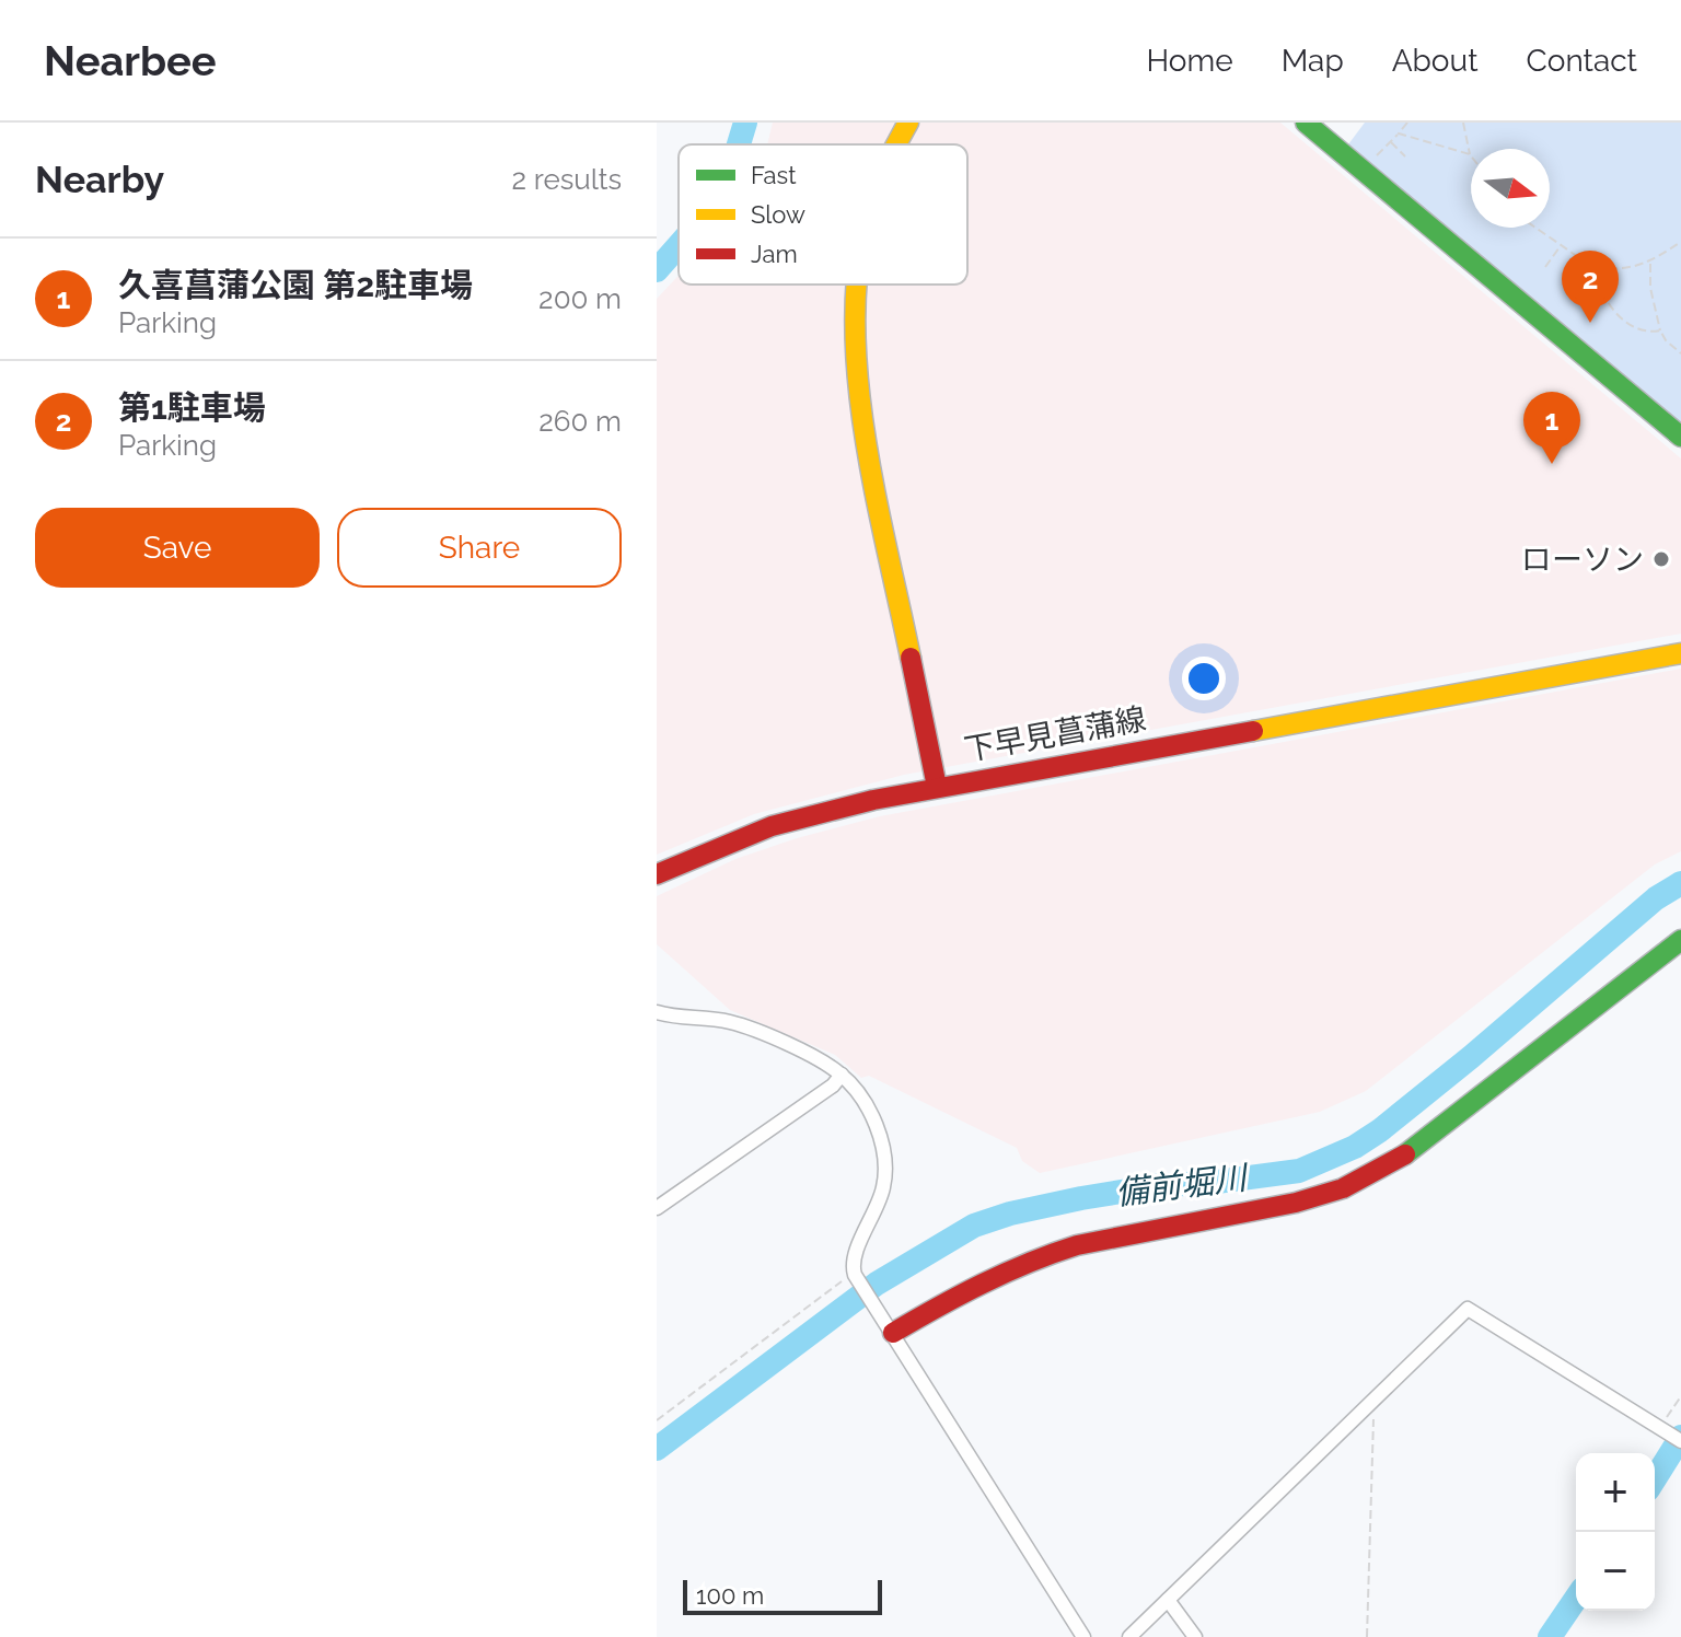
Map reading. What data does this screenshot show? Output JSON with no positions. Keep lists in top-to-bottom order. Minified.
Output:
{"streets":{"street":["下早見菖蒲線"]},"water":["備前堀川"],"places":["ローソン"],"legend":["Fast","Slow","Jam"],"scale_bar":"100 m","north":"right","page":{"header":"Nearbee","nav":["Home","Map","About","Contact"],"heading":["Nearby","2 results"],"list":[{"mark":"1","name":"久喜菖蒲公園 第2駐車場","note":"Parking","value":"200 m"},{"mark":"2","name":"第1駐車場","note":"Parking","value":"260 m"}],"pins":["2","1"],"buttons":["Save","Share"],"map_buttons":["+","−"],"scale":"100 m"}}
